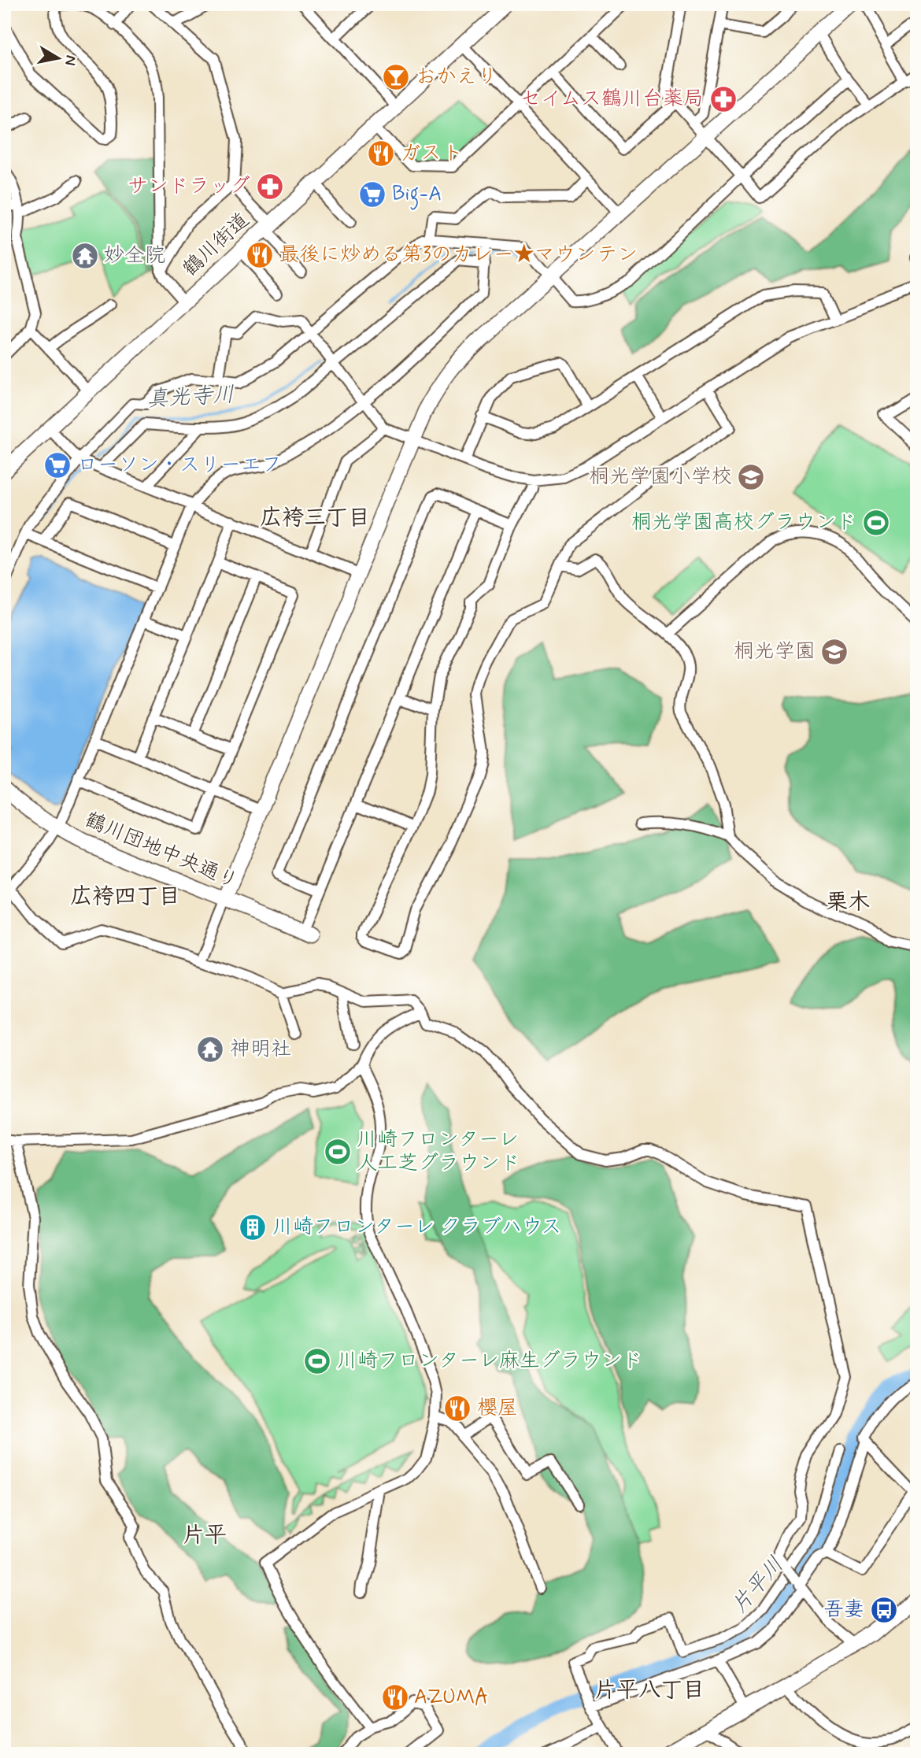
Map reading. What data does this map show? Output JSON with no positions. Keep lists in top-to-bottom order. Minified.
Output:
{"streets":{"street":["鶴川街道","鶴川団地中央通り"]},"districts":["広袴三丁目","広袴四丁目","栗木","片平","片平八丁目"],"water":["真光寺川","片平川"],"places":{"bar":["おかえり"],"pharmacy":["セイムス鶴川台薬局","サンドラッグ"],"restaurant":["ガスト","最後に炒める第3のカレー★マウンテン","櫻屋","AZUMA"],"supermarket":["Big-A","ローソン・スリーエフ"],"temple":["妙全院","神明社"],"school or university":["桐光学園小学校","桐光学園"],"sports":["桐光学園高校グラウンド","川崎フロンターレ 人工芝グラウンド","川崎フロンターレ麻生グラウンド"],"building":["川崎フロンターレ クラブハウス"],"bus stop":["吾妻"]},"north":"right"}
